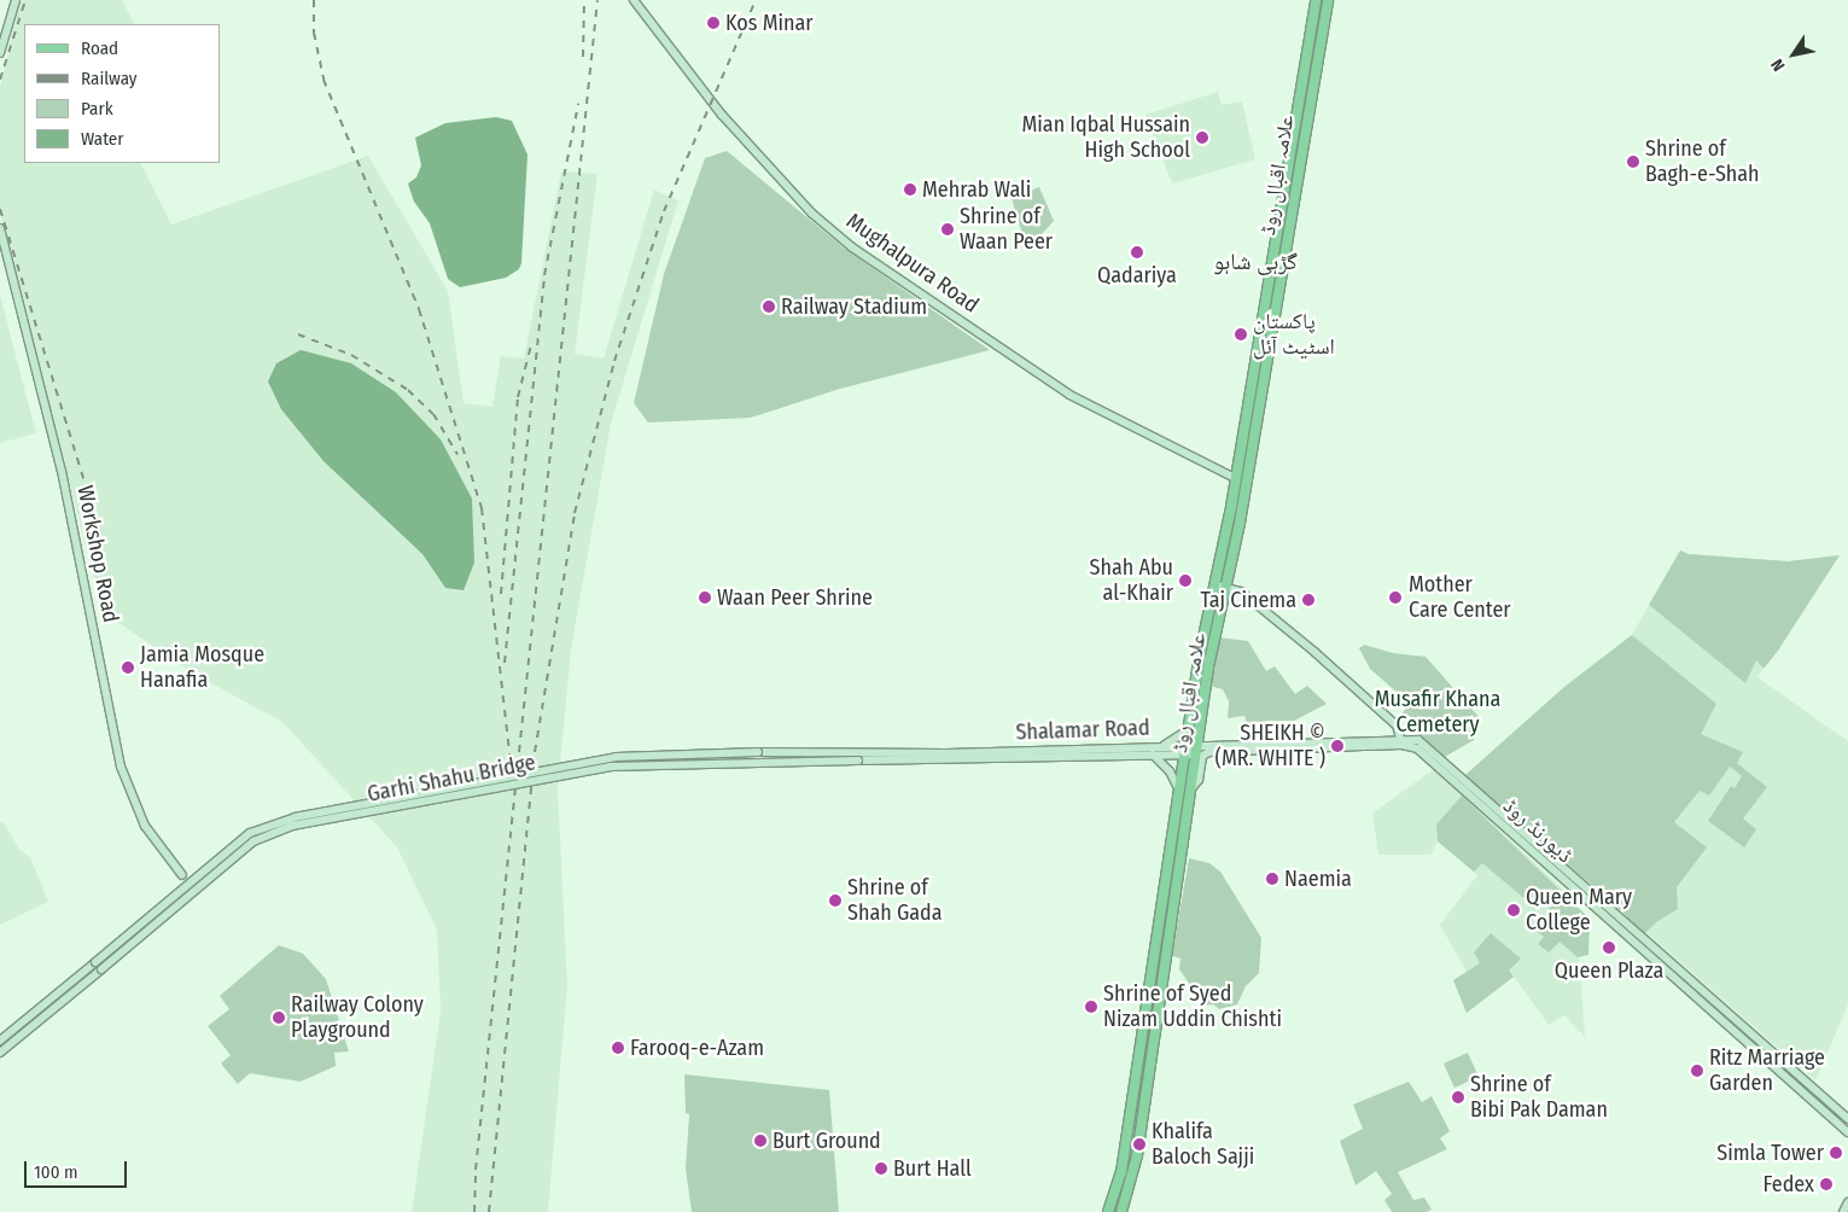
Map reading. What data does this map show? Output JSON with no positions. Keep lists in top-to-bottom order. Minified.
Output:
{"streets":{"main road":["علامہ اقبال روڈ","Mughalpura Road","Workshop Road","Shalamar Road","Garhi Shahu Bridge","ڈیورنڈ روڈ"]},"crossings":[["علامہ اقبال روڈ","Mughalpura Road"],["علامہ اقبال روڈ","Shalamar Road"],["علامہ اقبال روڈ","ڈیورنڈ روڈ"],["Shalamar Road","Garhi Shahu Bridge"],["Shalamar Road","ڈیورنڈ روڈ"]],"districts":["گڑہی شاہو"],"parks":["Musafir Khana Cemetery"],"places":["Kos Minar","Mian Iqbal Hussain High School","Shrine of Bagh-e-Shah","Mehrab Wali","Shrine of Waan Peer","Qadariya","Railway Stadium","پاکستان اسٹیٹ آئل","Shah Abu al-Khair","Waan Peer Shrine","Mother Care Center","Taj Cinema","Jamia Mosque Hanafia","SHEIKH © (MR. WHITE )","Naemia","Shrine of Shah Gada","Queen Mary College","Queen Plaza","Shrine of Syed Nizam Uddin Chishti","Railway Colony Playground","Farooq-e-Azam","Ritz Marriage Garden","Shrine of Bibi Pak Daman","Burt Ground","Khalifa Baloch Sajji","Simla Tower","Burt Hall","Fedex"],"legend":["Road","Railway","Park","Water"],"scale_bar":"100 m","north":"bottom left"}
